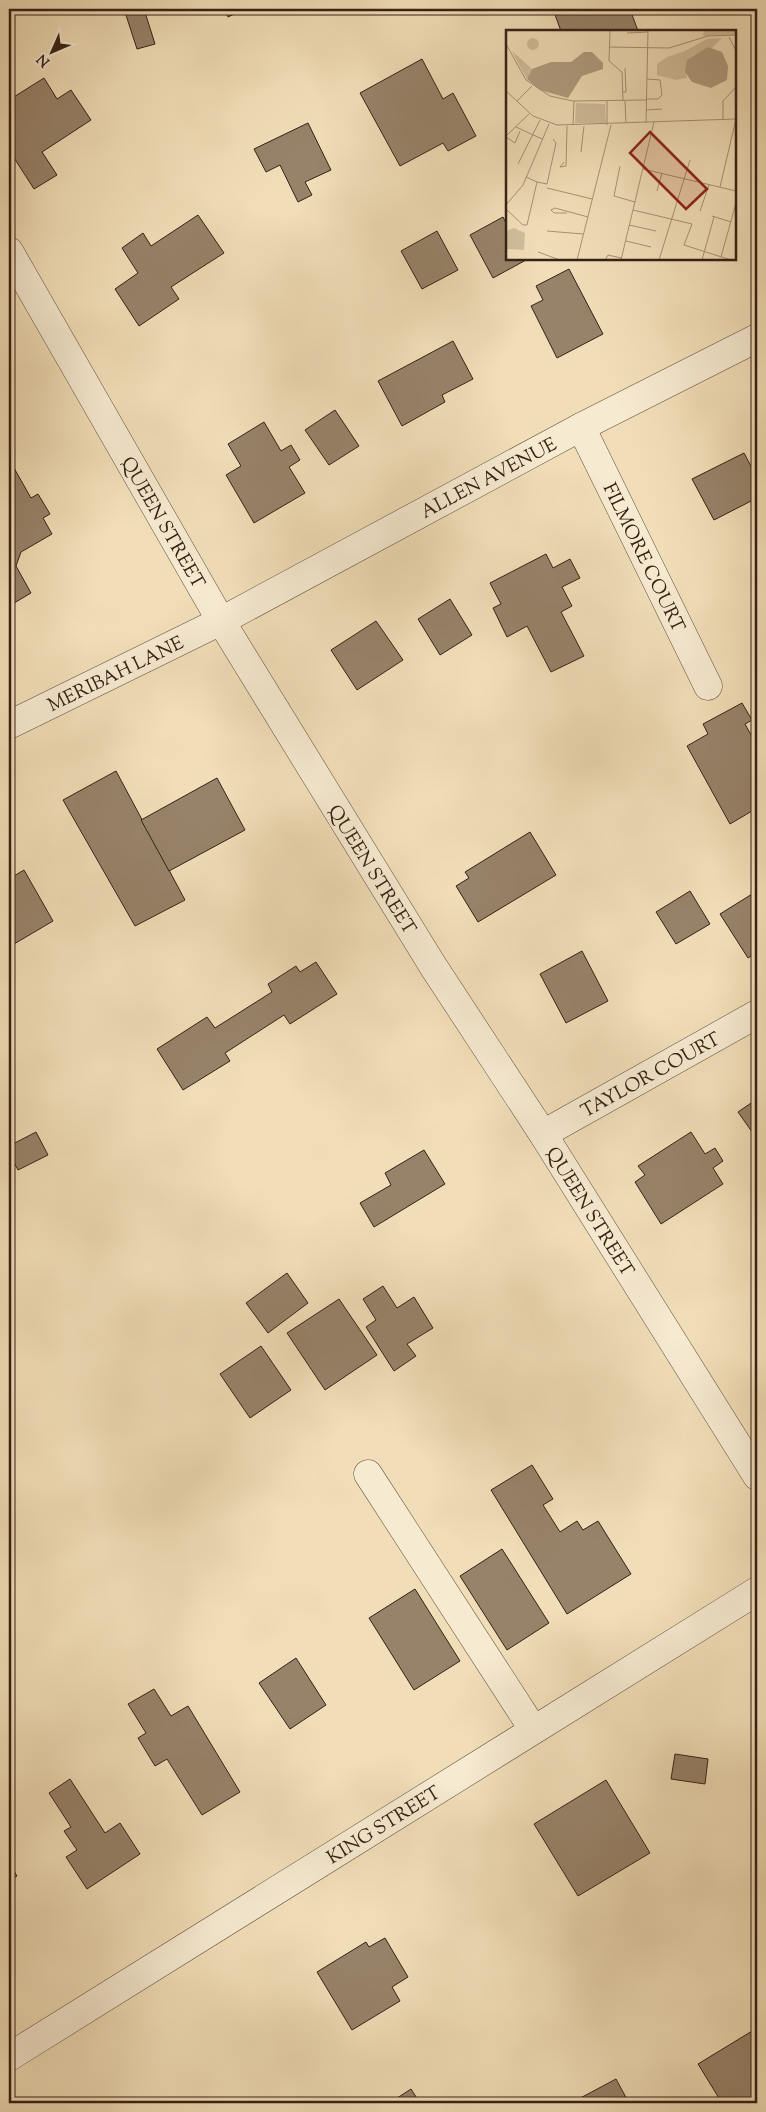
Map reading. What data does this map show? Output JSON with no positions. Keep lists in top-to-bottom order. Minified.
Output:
{"streets":{"street":["ALLEN AVENUE","QUEEN STREET","FILMORE COURT","MERIBAH LANE","TAYLOR COURT","KING STREET"]},"crossings":[["ALLEN AVENUE","QUEEN STREET"],["ALLEN AVENUE","FILMORE COURT"],["ALLEN AVENUE","MERIBAH LANE"],["QUEEN STREET","MERIBAH LANE"],["QUEEN STREET","TAYLOR COURT"]],"north":"bottom left"}
